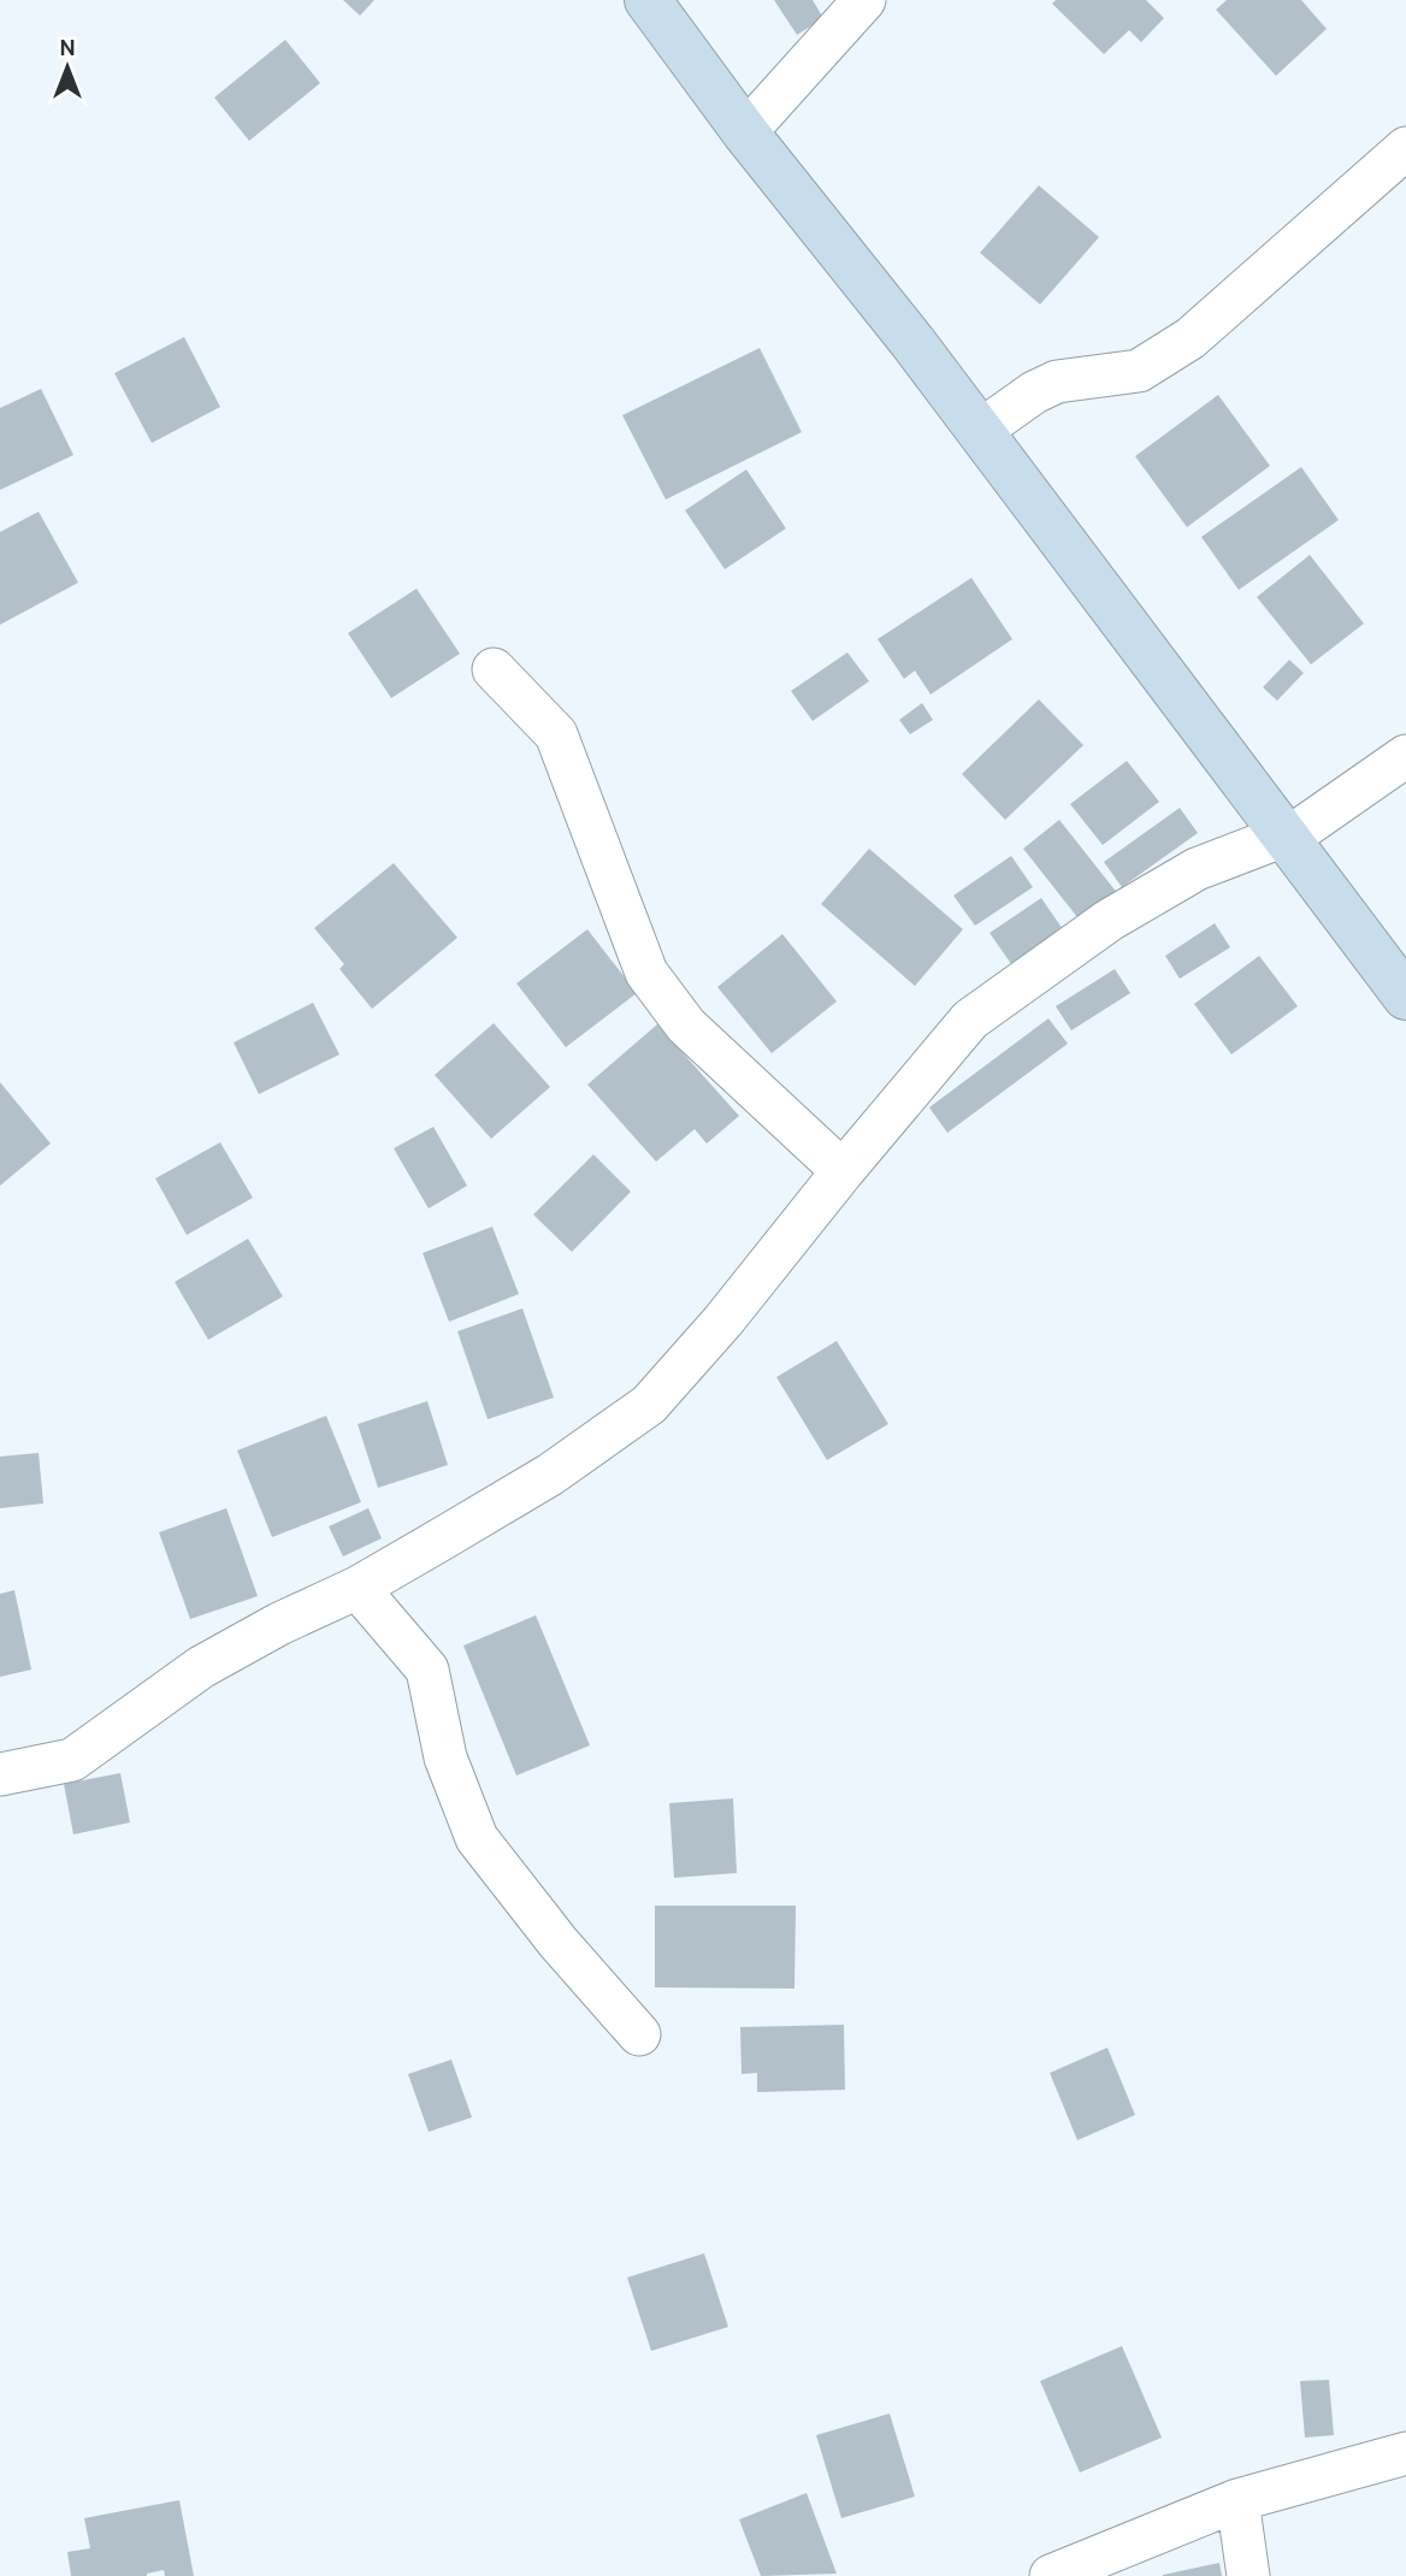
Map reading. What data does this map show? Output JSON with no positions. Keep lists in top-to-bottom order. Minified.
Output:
{"north":"top"}
